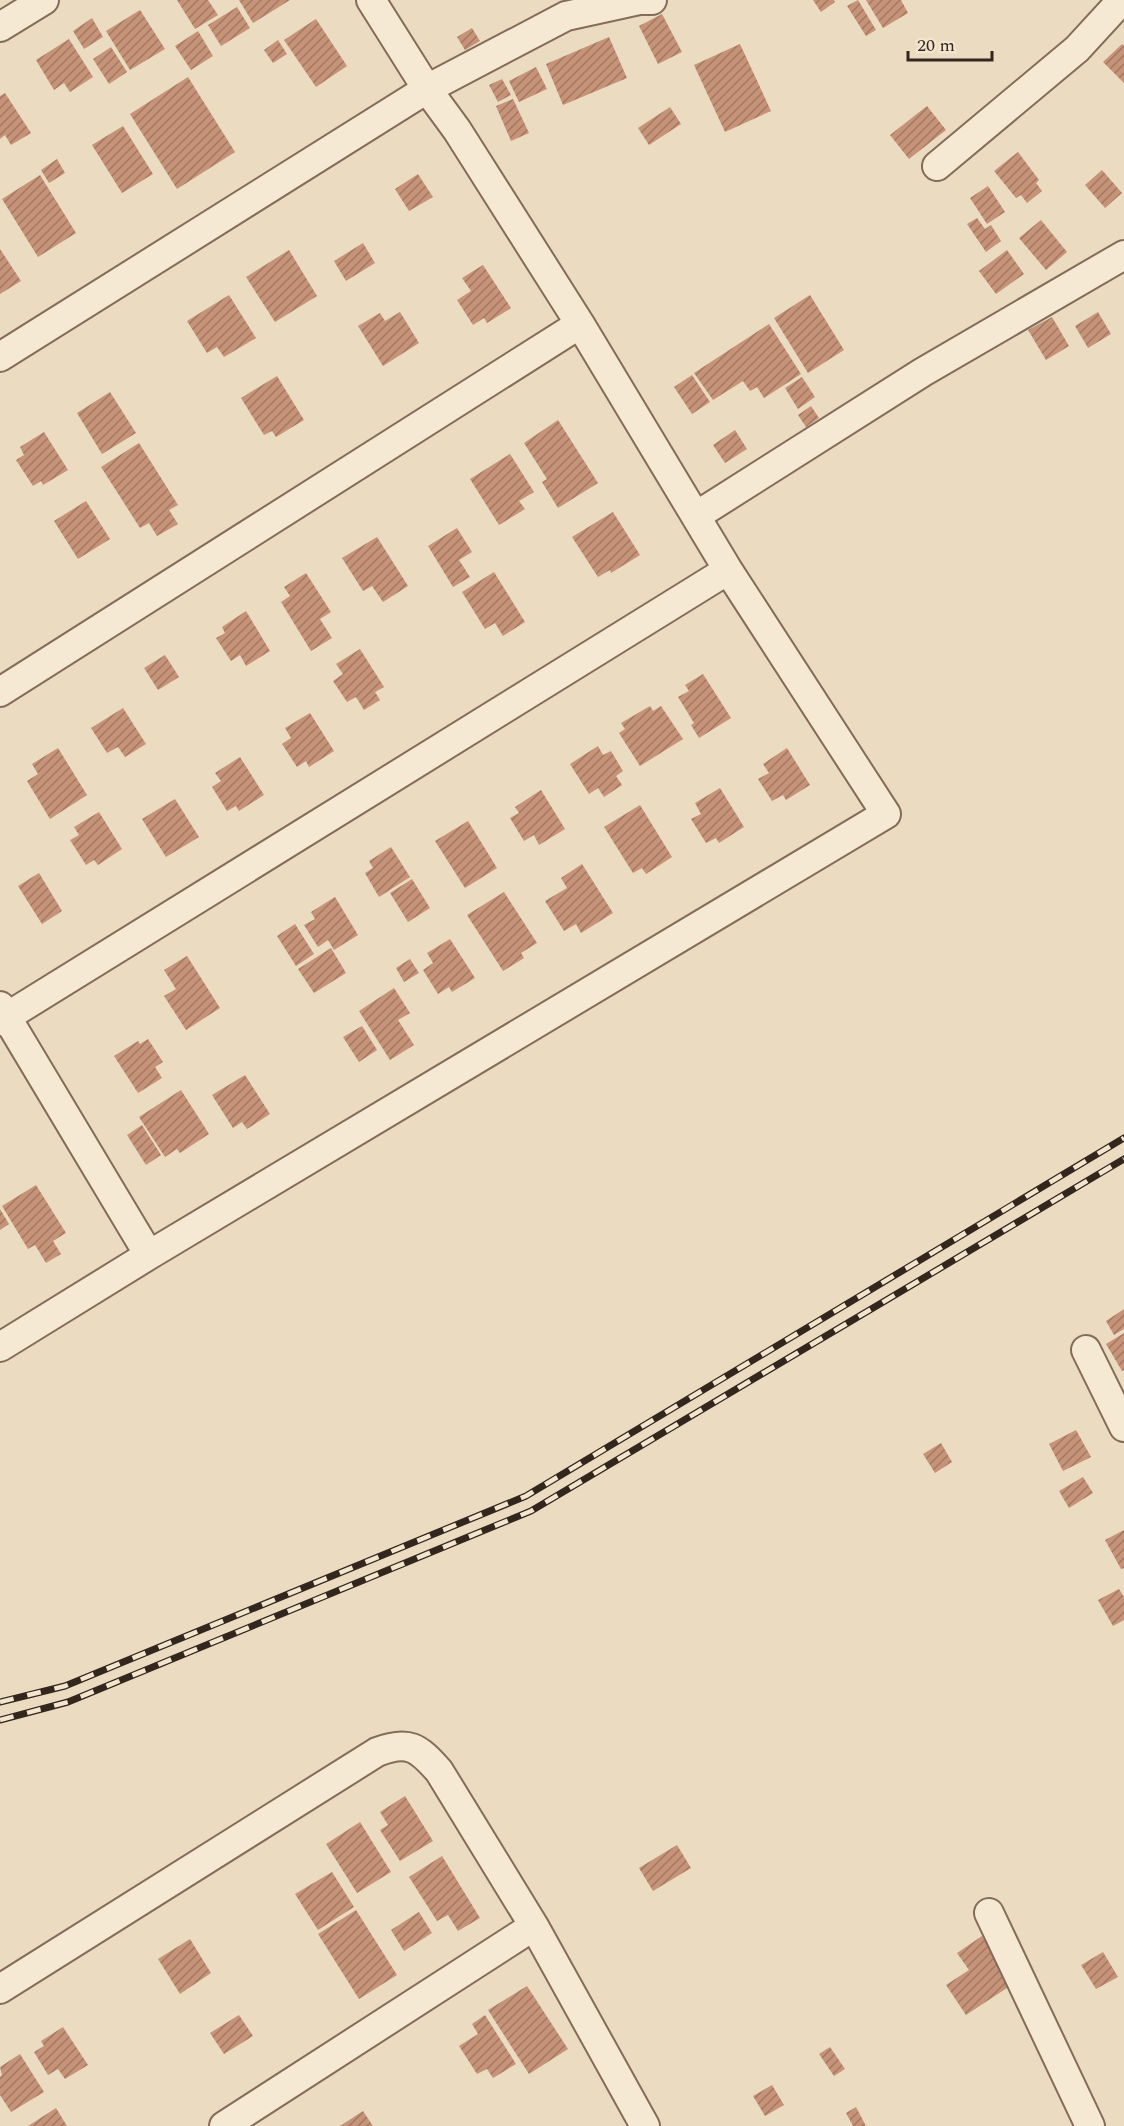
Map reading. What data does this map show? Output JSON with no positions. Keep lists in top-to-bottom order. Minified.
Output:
{"scale_bar":"20 m"}
